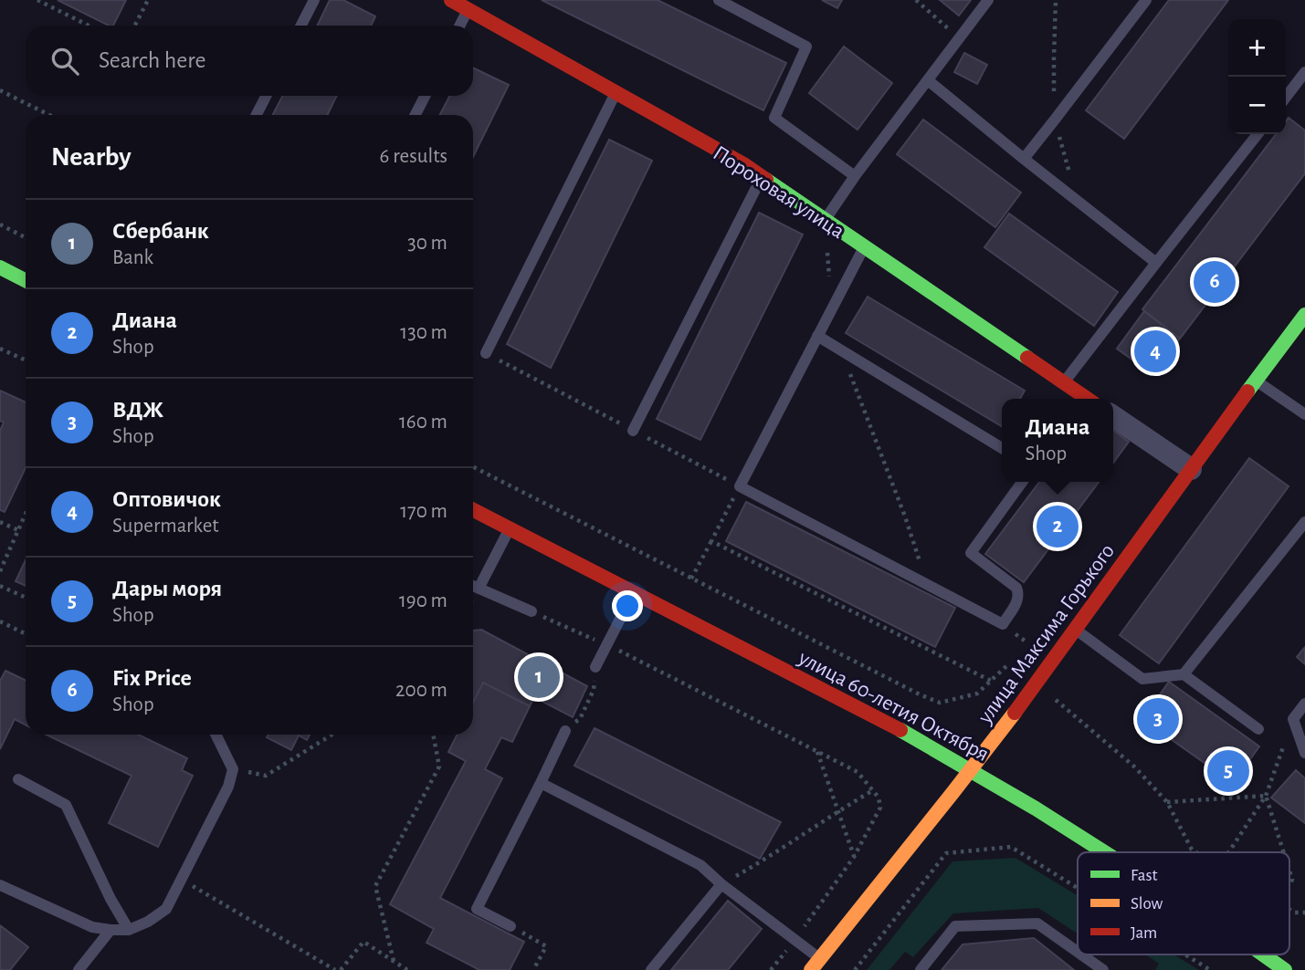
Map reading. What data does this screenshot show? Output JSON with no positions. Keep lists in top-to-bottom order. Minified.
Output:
{"streets":{"main road":["Пороховая улица","улица Максима Горького","улица 60-летия Октября"]},"crossings":[["улица Максима Горького","улица 60-летия Октября"]],"legend":["Fast","Slow","Jam"],"page":{"map_buttons":["+","−"],"search":"Search here","heading":["Nearby","6 results"],"list":[{"mark":"1","name":"Сбербанк","note":"Bank","value":"30 m"},{"mark":"2","name":"Диана","note":"Shop","value":"130 m"},{"mark":"3","name":"ВДЖ","note":"Shop","value":"160 m"},{"mark":"4","name":"Оптовичок","note":"Supermarket","value":"170 m"},{"mark":"5","name":"Дары моря","note":"Shop","value":"190 m"},{"mark":"6","name":"Fix Price","note":"Shop","value":"200 m"}],"pins":["6","4","2","1","3","5"],"popup":["Диана","Shop"]}}
